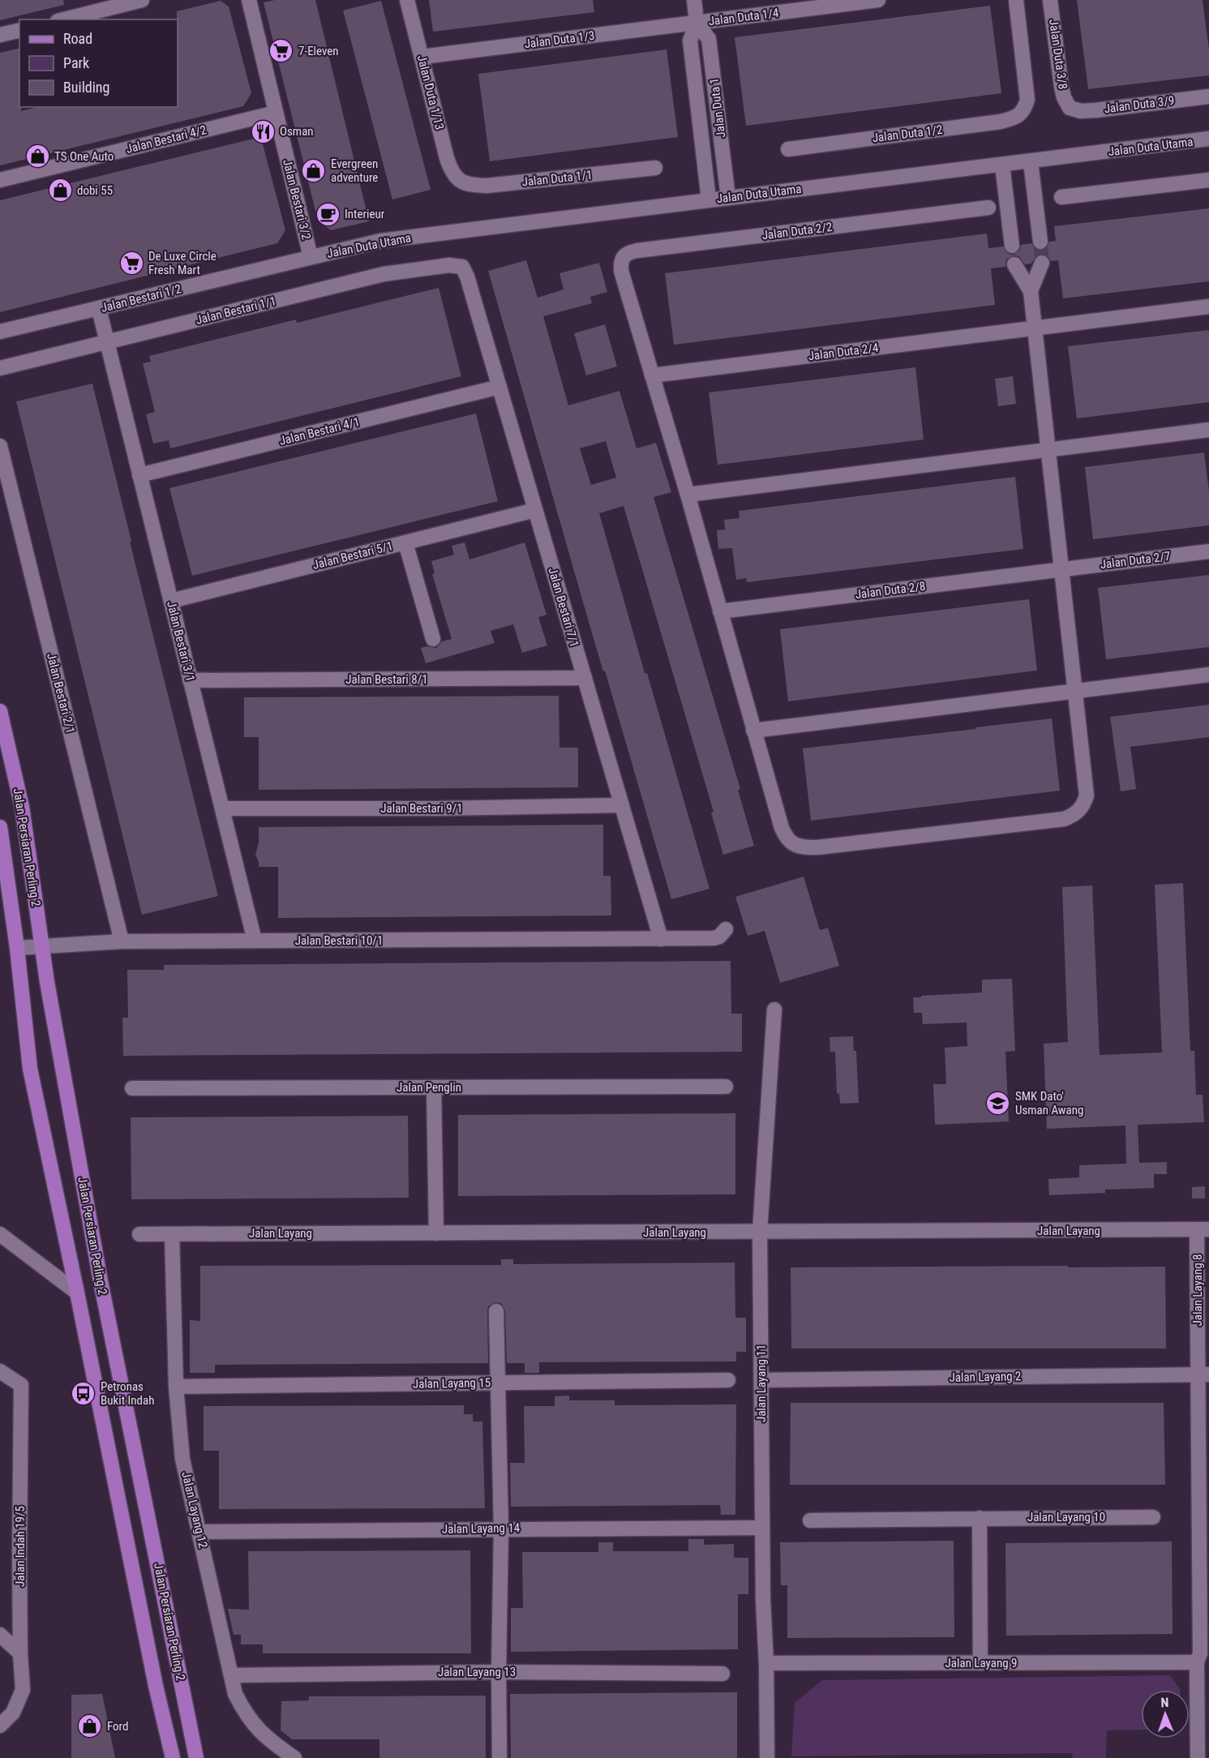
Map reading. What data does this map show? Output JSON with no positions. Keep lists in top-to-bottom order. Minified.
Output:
{"streets":{"main road":["Jalan Persiaran Perling 2"],"street":["Jalan Duta 1/4","Jalan Duta 1/3","Jalan Duta 3/8","Jalan Duta 1/13","Jalan Duta 3/9","Jalan Duta 1","Jalan Duta 1/2","Jalan Bestari 4/2","Jalan Duta Utama","Jalan Duta 1/1","Jalan Bestari 3/2","Jalan Duta 2/2","Jalan Bestari 1/2","Jalan Bestari 1/1","Jalan Duta 2/4","Jalan Bestari 4/1","Jalan Bestari 5/1","Jalan Duta 2/7","Jalan Duta 2/8","Jalan Bestari 7/1","Jalan Bestari 3/1","Jalan Bestari 8/1","Jalan Bestari 2/1","Jalan Bestari 9/1","Jalan Bestari 10/1","Jalan Penglin","Jalan Layang","Jalan Layang 8","Jalan Layang 2","Jalan Layang 15","Jalan Layang 11","Jalan Layang 12","Jalan Layang 10","Jalan Layang 14","Jalan Indah 19/5","Jalan Layang 9","Jalan Layang 13"]},"crossings":[["Jalan Duta 1/4","Jalan Duta 1/3"],["Jalan Duta 1/4","Jalan Duta 1"],["Jalan Duta 1/3","Jalan Duta 1/13"],["Jalan Duta 1/3","Jalan Duta 1"],["Jalan Duta 3/8","Jalan Duta 3/9"],["Jalan Duta 1/13","Jalan Duta 1/1"],["Jalan Duta 1","Jalan Duta Utama"],["Jalan Bestari 4/2","Jalan Bestari 3/2"],["Jalan Duta Utama","Jalan Bestari 3/2"],["Jalan Duta Utama","Jalan Bestari 1/2"],["Jalan Bestari 3/2","Jalan Bestari 1/2"],["Jalan Duta 2/2","Jalan Duta 2/4"],["Jalan Bestari 1/2","Jalan Bestari 3/1"],["Jalan Bestari 1/1","Jalan Bestari 7/1"],["Jalan Bestari 1/1","Jalan Bestari 3/1"],["Jalan Bestari 4/1","Jalan Bestari 7/1"],["Jalan Bestari 4/1","Jalan Bestari 3/1"],["Jalan Bestari 5/1","Jalan Bestari 7/1"],["Jalan Bestari 5/1","Jalan Bestari 3/1"],["Jalan Duta 2/7","Jalan Duta 2/8"],["Jalan Bestari 7/1","Jalan Bestari 8/1"],["Jalan Bestari 7/1","Jalan Bestari 9/1"],["Jalan Bestari 7/1","Jalan Bestari 10/1"],["Jalan Bestari 3/1","Jalan Bestari 8/1"],["Jalan Bestari 3/1","Jalan Bestari 9/1"],["Jalan Bestari 3/1","Jalan Bestari 10/1"],["Jalan Bestari 2/1","Jalan Bestari 10/1"],["Jalan Persiaran Perling 2","Jalan Bestari 10/1"],["Jalan Layang","Jalan Layang 8"],["Jalan Layang","Jalan Layang 11"],["Jalan Layang","Jalan Layang 12"],["Jalan Layang 8","Jalan Layang 2"],["Jalan Layang 8","Jalan Layang 9"],["Jalan Layang 2","Jalan Layang 11"],["Jalan Layang 15","Jalan Layang 12"],["Jalan Layang 11","Jalan Layang 14"],["Jalan Layang 11","Jalan Layang 9"],["Jalan Layang 12","Jalan Layang 14"],["Jalan Layang 12","Jalan Layang 13"]],"places":{"supermarket":["7-Eleven","De Luxe Circle Fresh Mart"],"restaurant":["Osman"],"shop":["TS One Auto","Evergreen adventure","dobi 55","Ford"],"cafe":["Interieur"],"school or university":["SMK Dato' Usman Awang"],"bus stop":["Petronas Bukit Indah"]},"legend":["Road","Park","Building"],"north":"top"}
